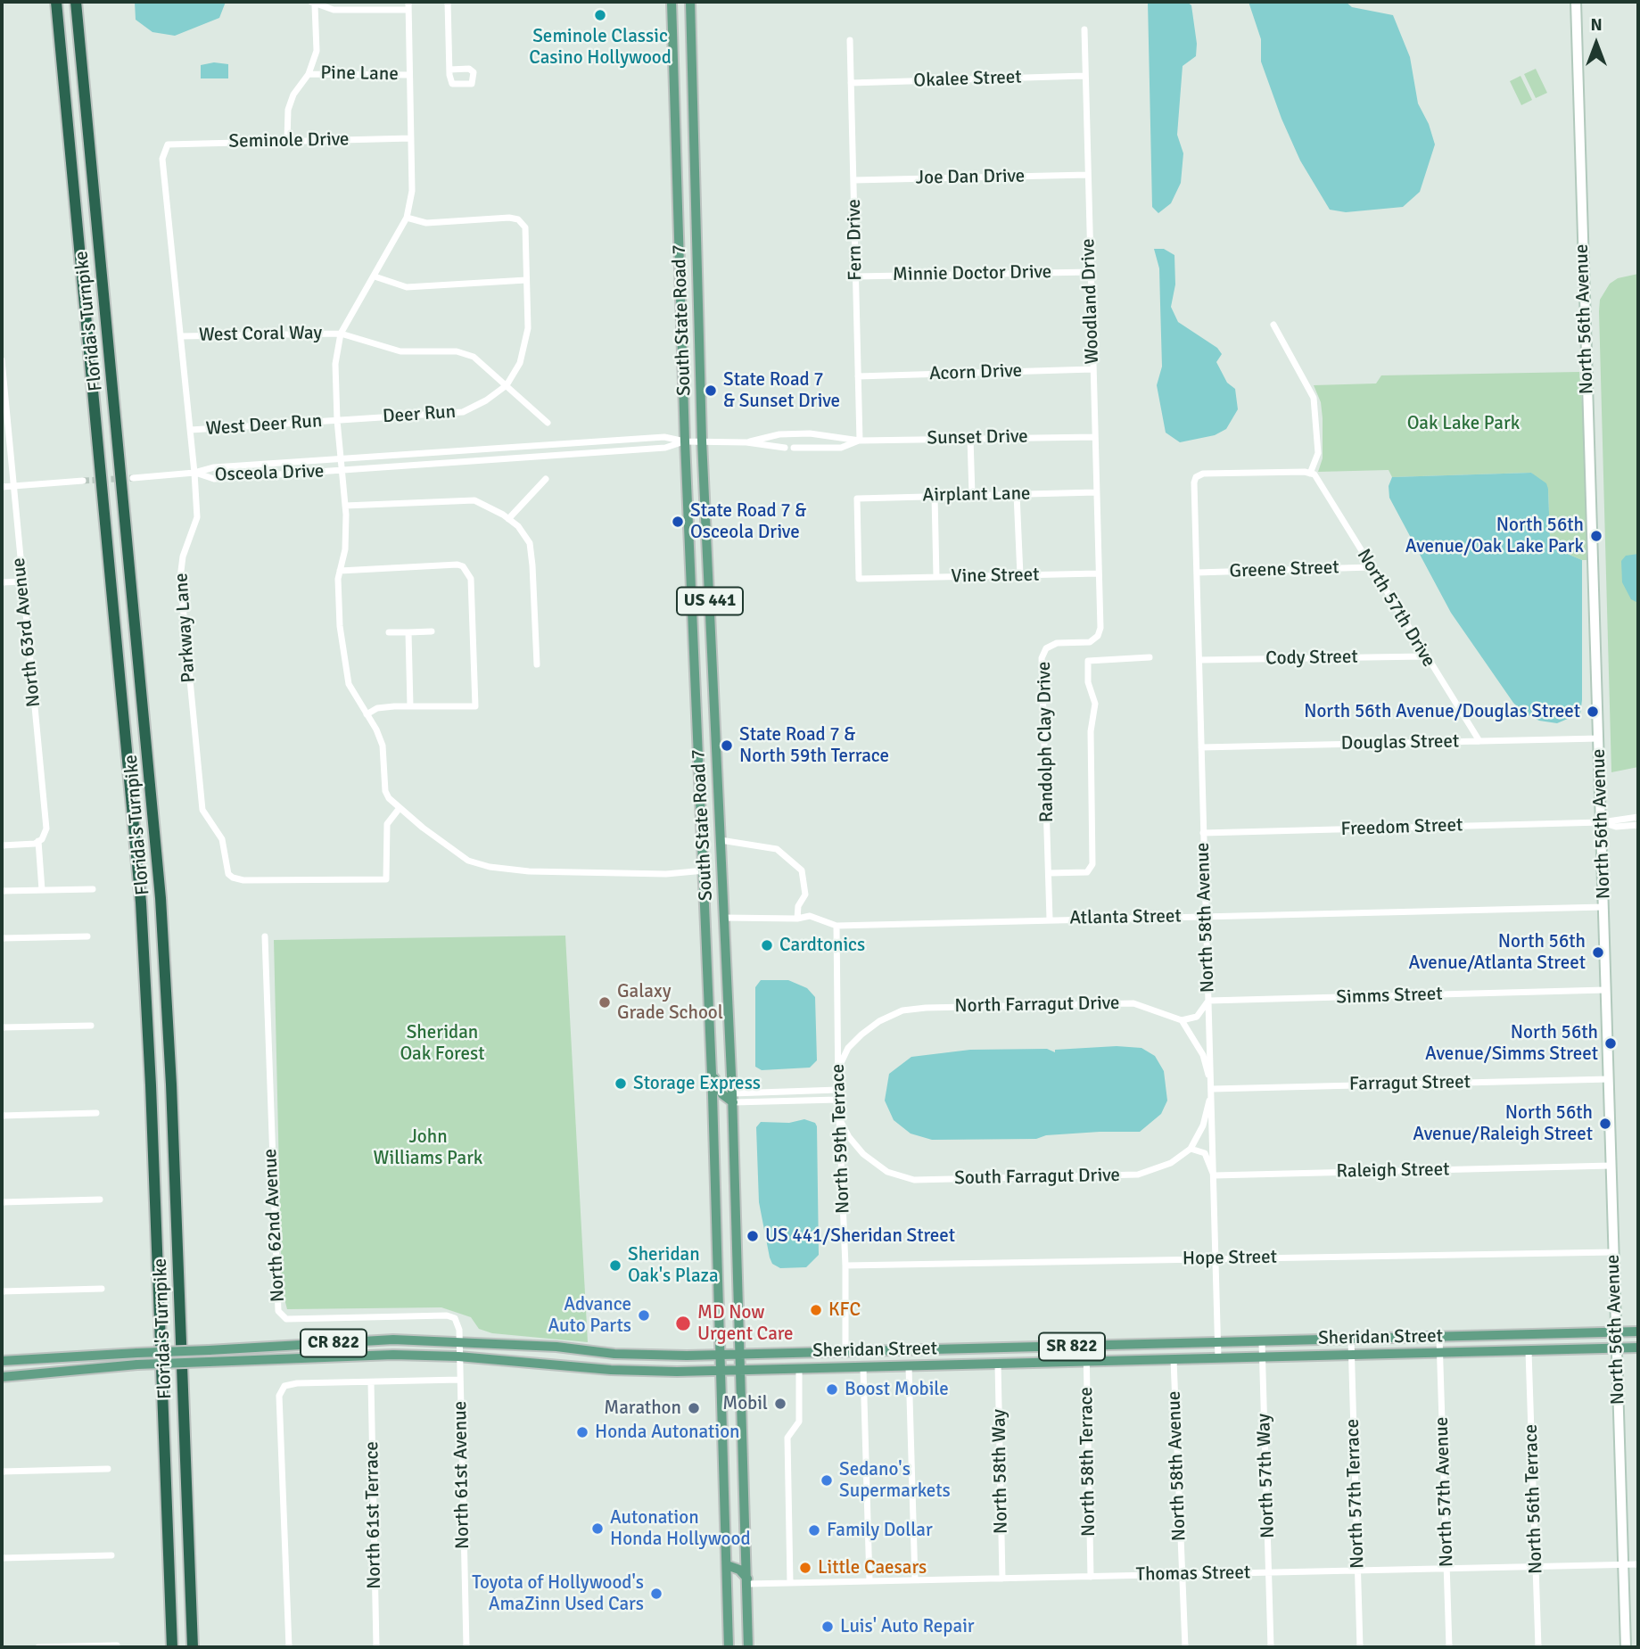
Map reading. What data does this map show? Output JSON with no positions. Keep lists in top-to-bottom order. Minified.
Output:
{"streets":{"highway":["Florida's Turnpike"],"main road":["South State Road 7","US 441","Sheridan Street","CR 822","SR 822"],"street":["Pine Lane","Okalee Street","Seminole Drive","Joe Dan Drive","Fern Drive","Minnie Doctor Drive","Woodland Drive","North 56th Avenue","West Coral Way","Acorn Drive","Deer Run","West Deer Run","Sunset Drive","Osceola Drive","Airplant Lane","Greene Street","Vine Street","North 57th Drive","Parkway Lane","North 63rd Avenue","Cody Street","Randolph Clay Drive","Douglas Street","Freedom Street","Atlanta Street","North 58th Avenue","Simms Street","North Farragut Drive","Farragut Street","North 59th Terrace","Raleigh Street","South Farragut Drive","North 62nd Avenue","Hope Street","North 58th Terrace","North 58th Way","North 61st Avenue","North 57th Way","North 57th Avenue","North 57th Terrace","North 56th Terrace","North 61st Terrace","Thomas Street"]},"crossings":[["Okalee Street","Fern Drive"],["Okalee Street","Woodland Drive"],["Seminole Drive","Parkway Lane"],["Joe Dan Drive","Fern Drive"],["Joe Dan Drive","Woodland Drive"],["Fern Drive","Minnie Doctor Drive"],["Fern Drive","Acorn Drive"],["Fern Drive","Sunset Drive"],["Minnie Doctor Drive","Woodland Drive"],["Woodland Drive","Acorn Drive"],["Woodland Drive","Sunset Drive"],["Woodland Drive","Airplant Lane"],["Woodland Drive","Vine Street"],["Woodland Drive","Randolph Clay Drive"],["North 56th Avenue","Douglas Street"],["North 56th Avenue","Freedom Street"],["North 56th Avenue","Atlanta Street"],["North 56th Avenue","Simms Street"],["North 56th Avenue","Farragut Street"],["North 56th Avenue","Raleigh Street"],["North 56th Avenue","Hope Street"],["North 56th Avenue","Sheridan Street"],["North 56th Avenue","Thomas Street"],["South State Road 7","Sunset Drive"],["South State Road 7","Osceola Drive"],["South State Road 7","Atlanta Street"],["South State Road 7","Sheridan Street"],["South State Road 7","Thomas Street"],["West Coral Way","Deer Run"],["West Coral Way","Parkway Lane"],["Deer Run","West Deer Run"],["West Deer Run","Parkway Lane"],["Sunset Drive","Osceola Drive"],["Osceola Drive","Parkway Lane"],["Airplant Lane","Vine Street"],["Greene Street","North 57th Drive"],["Greene Street","North 58th Avenue"],["Vine Street","Randolph Clay Drive"],["North 57th Drive","Cody Street"],["North 57th Drive","Douglas Street"],["North 57th Drive","North 58th Avenue"],["Cody Street","North 58th Avenue"],["Randolph Clay Drive","Atlanta Street"],["Douglas Street","North 58th Avenue"],["Freedom Street","North 58th Avenue"],["Atlanta Street","North 58th Avenue"],["Atlanta Street","North 59th Terrace"],["North 58th Avenue","Simms Street"],["North 58th Avenue","Farragut Street"],["North 58th Avenue","Raleigh Street"],["North 58th Avenue","Hope Street"],["North 58th Avenue","Sheridan Street"],["North 58th Avenue","Thomas Street"],["North Farragut Drive","North 59th Terrace"],["North 59th Terrace","South Farragut Drive"],["North 59th Terrace","Hope Street"],["North 59th Terrace","Sheridan Street"],["North 62nd Avenue","Sheridan Street"],["North 62nd Avenue","North 61st Avenue"],["Sheridan Street","North 58th Terrace"],["Sheridan Street","North 58th Way"],["Sheridan Street","North 61st Avenue"],["Sheridan Street","North 57th Way"],["Sheridan Street","North 57th Avenue"],["Sheridan Street","North 57th Terrace"],["Sheridan Street","North 56th Terrace"],["North 58th Terrace","Thomas Street"],["North 58th Way","Thomas Street"],["North 57th Way","Thomas Street"],["North 57th Avenue","Thomas Street"],["North 57th Terrace","Thomas Street"],["North 56th Terrace","Thomas Street"]],"parks":["Oak Lake Park","Sheridan Oak Forest","John Williams Park"],"places":["Seminole Classic Casino Hollywood","State Road 7 & Sunset Drive","State Road 7 & Osceola Drive","North 56th Avenue/Oak Lake Park","North 56th Avenue/Douglas Street","State Road 7 & North 59th Terrace","Cardtonics","North 56th Avenue/Atlanta Street","Galaxy Grade School","North 56th Avenue/Simms Street","Storage Express","North 56th Avenue/Raleigh Street","US 441/Sheridan Street","Sheridan Oak's Plaza","KFC","Advance Auto Parts","MD Now Urgent Care","Boost Mobile","Mobil","Marathon","Honda Autonation","Sedano's Supermarkets","Autonation Honda Hollywood","Family Dollar","Little Caesars","Toyota of Hollywood's AmaZinn Used Cars","Luis' Auto Repair"],"north":"top"}
